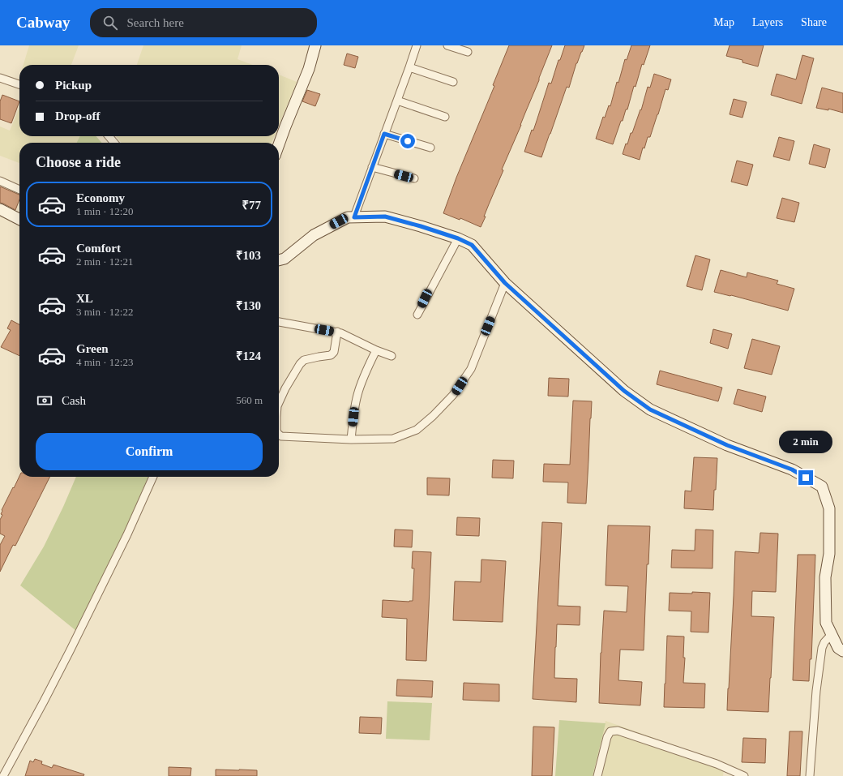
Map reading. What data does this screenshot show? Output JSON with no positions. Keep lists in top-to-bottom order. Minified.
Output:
{"page":{"header":"Cabway","search":"Search here","nav":["Map","Layers","Share"],"banner":["Pickup","Drop-off"],"heading":"Choose a ride","list":[{"name":"Economy","note":"1 min · 12:20","value":"₹77"},{"name":"Comfort","note":"2 min · 12:21","value":"₹103"},{"name":"XL","note":"3 min · 12:22","value":"₹130"},{"name":"Green","note":"4 min · 12:23","value":"₹124"}],"pay":["Cash","560 m"],"buttons":"Confirm","bubble":"2 min"}}
